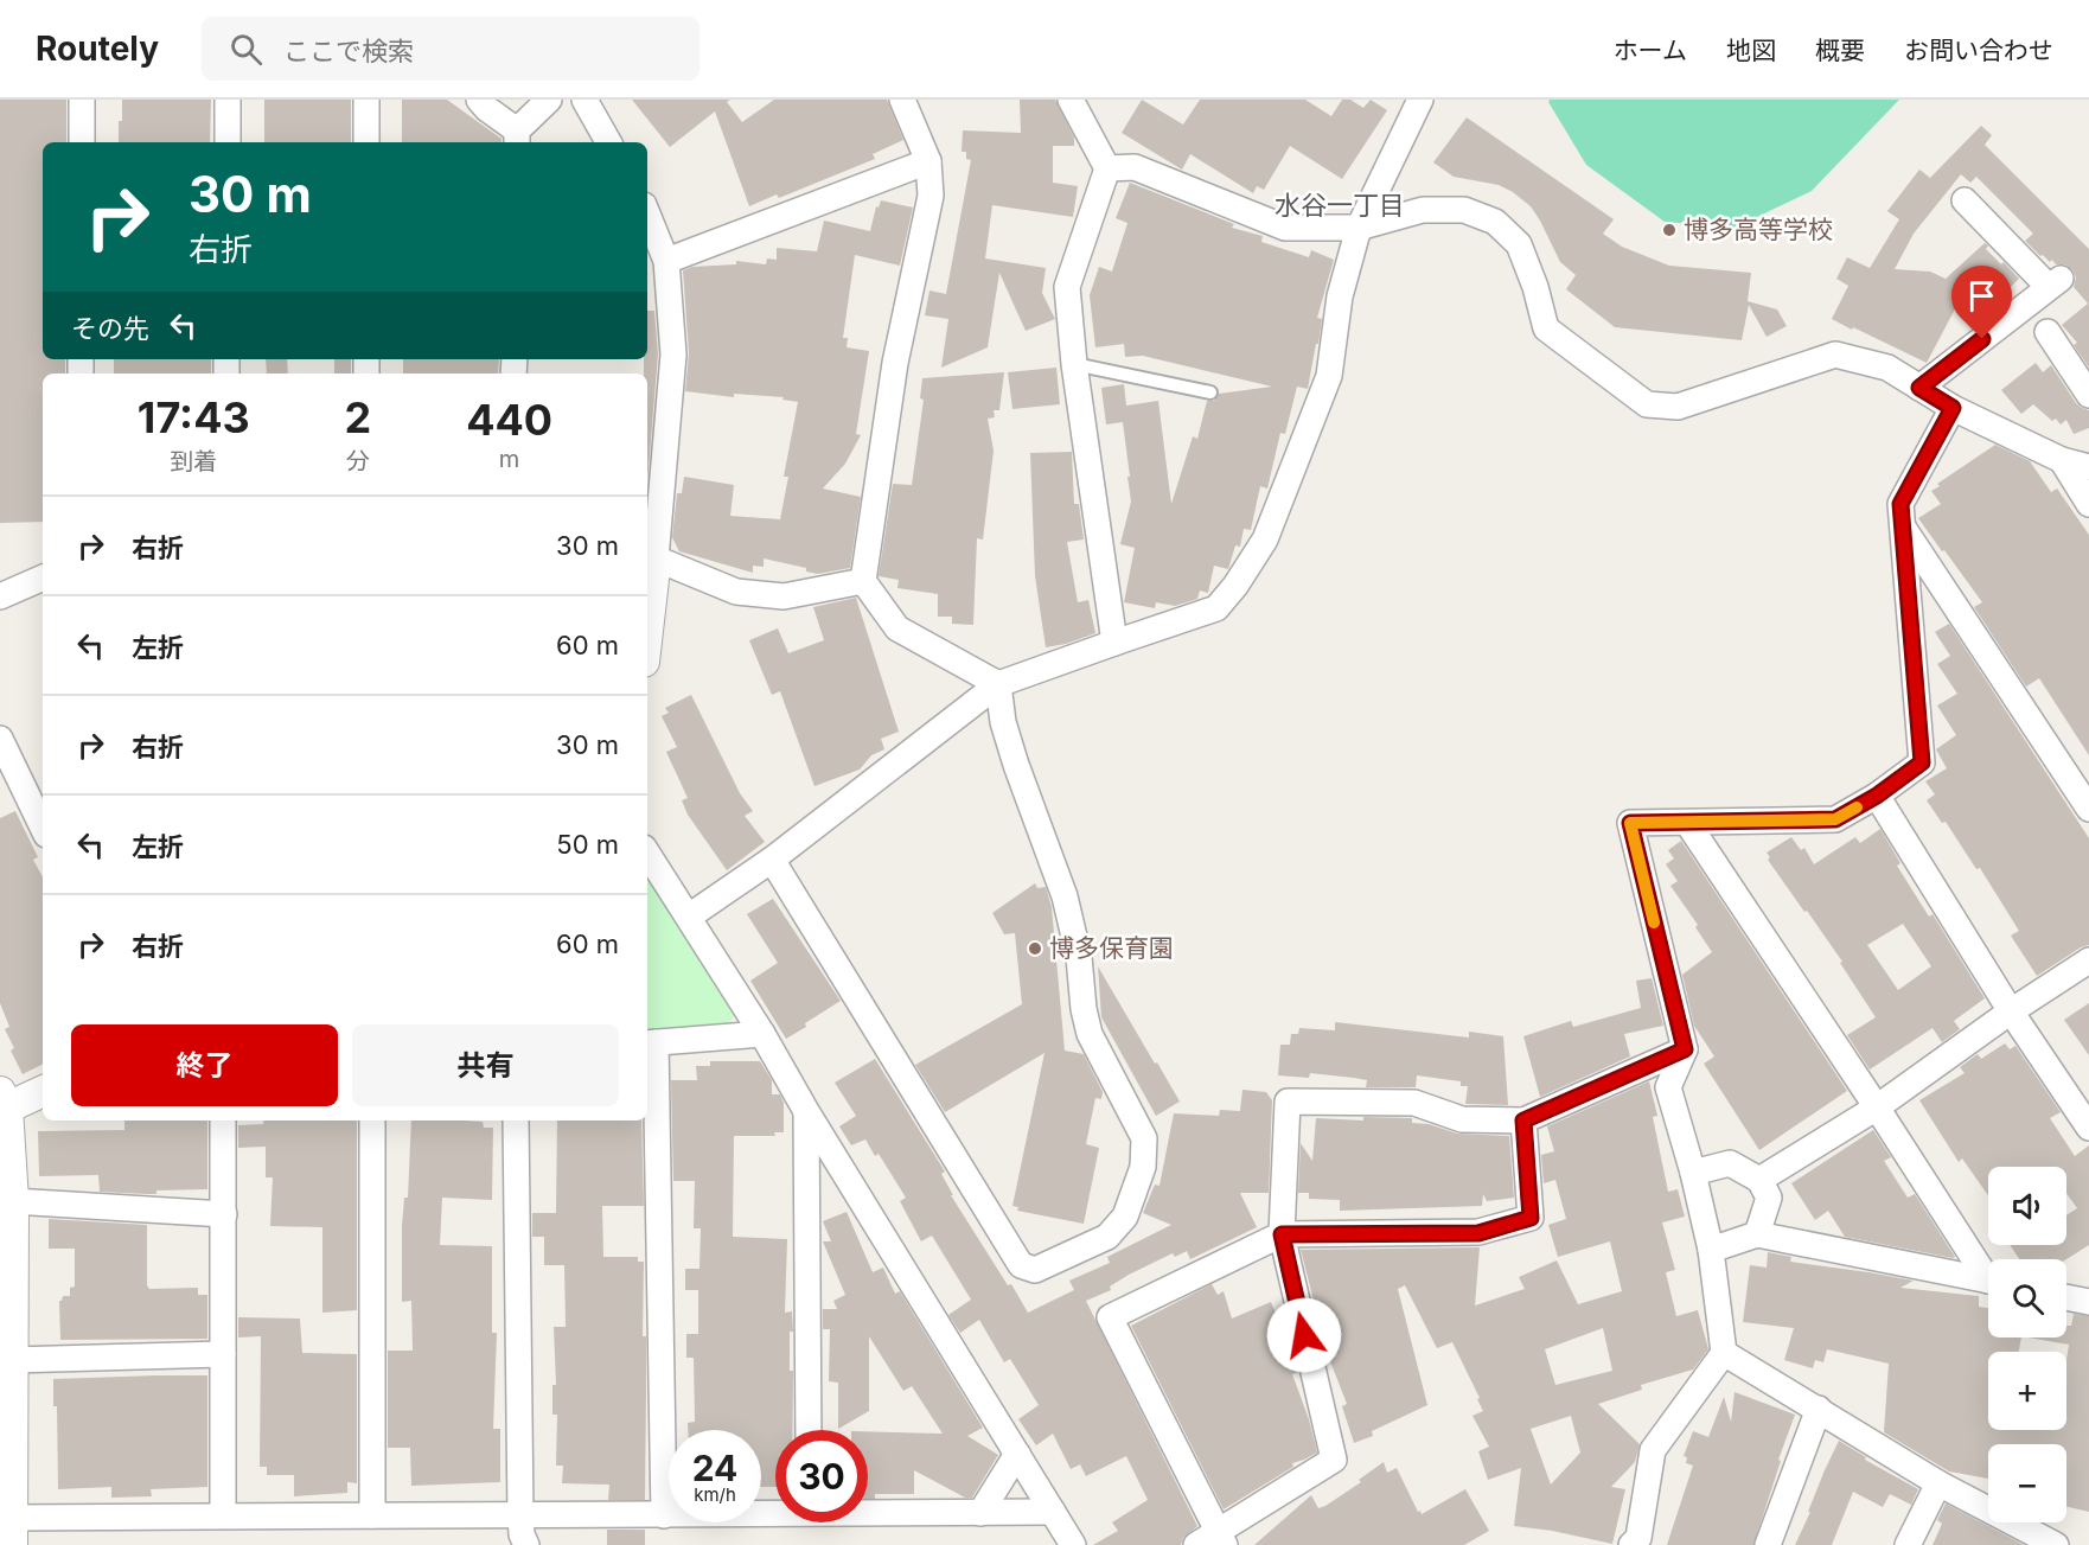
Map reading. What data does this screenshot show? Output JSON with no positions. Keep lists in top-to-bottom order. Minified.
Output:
{"districts":["水谷一丁目"],"places":["博多高等学校","博多保育園"],"page":{"header":"Routely","search":"ここで検索","nav":["ホーム","地図","概要","お問い合わせ"],"turn":["30 m","右折"],"then":"その先","eta":["17:43","到着","2","分","440","m"],"list":[{"name":"右折","value":"30 m"},{"name":"左折","value":"60 m"},{"name":"右折","value":"30 m"},{"name":"左折","value":"50 m"},{"name":"右折","value":"60 m"}],"buttons":["終了","共有"],"map_buttons":["+","−"],"speed":"24 km/h","limit":"30"}}
